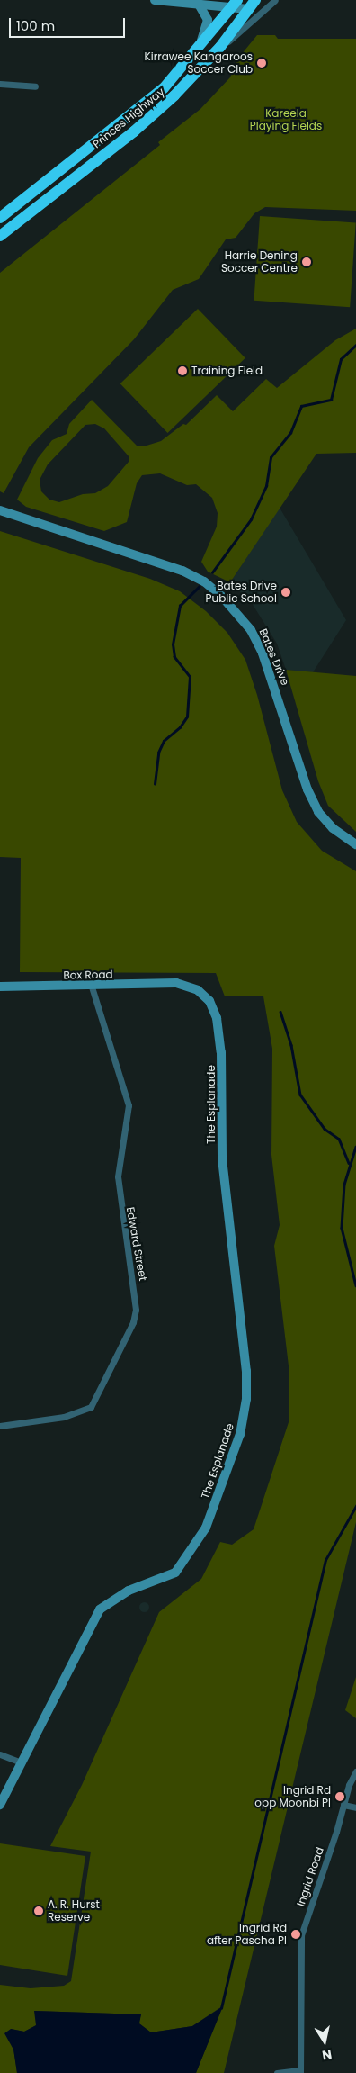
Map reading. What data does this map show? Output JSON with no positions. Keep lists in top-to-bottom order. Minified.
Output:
{"streets":{"highway":["Princes Highway"],"street":["Bates Drive","Box Road","The Esplanade","Edward Street","Ingrid Road"]},"crossings":[["Box Road","The Esplanade"],["Box Road","Edward Street"]],"parks":["Kareela Playing Fields"],"places":["Kirrawee Kangaroos Soccer Club","Harrie Dening Soccer Centre","Training Field","Bates Drive Public School","Ingrid Rd opp Moonbi Pl","A. R. Hurst Reserve","Ingrid Rd after Pascha Pl"],"scale_bar":"100 m","north":"bottom"}
